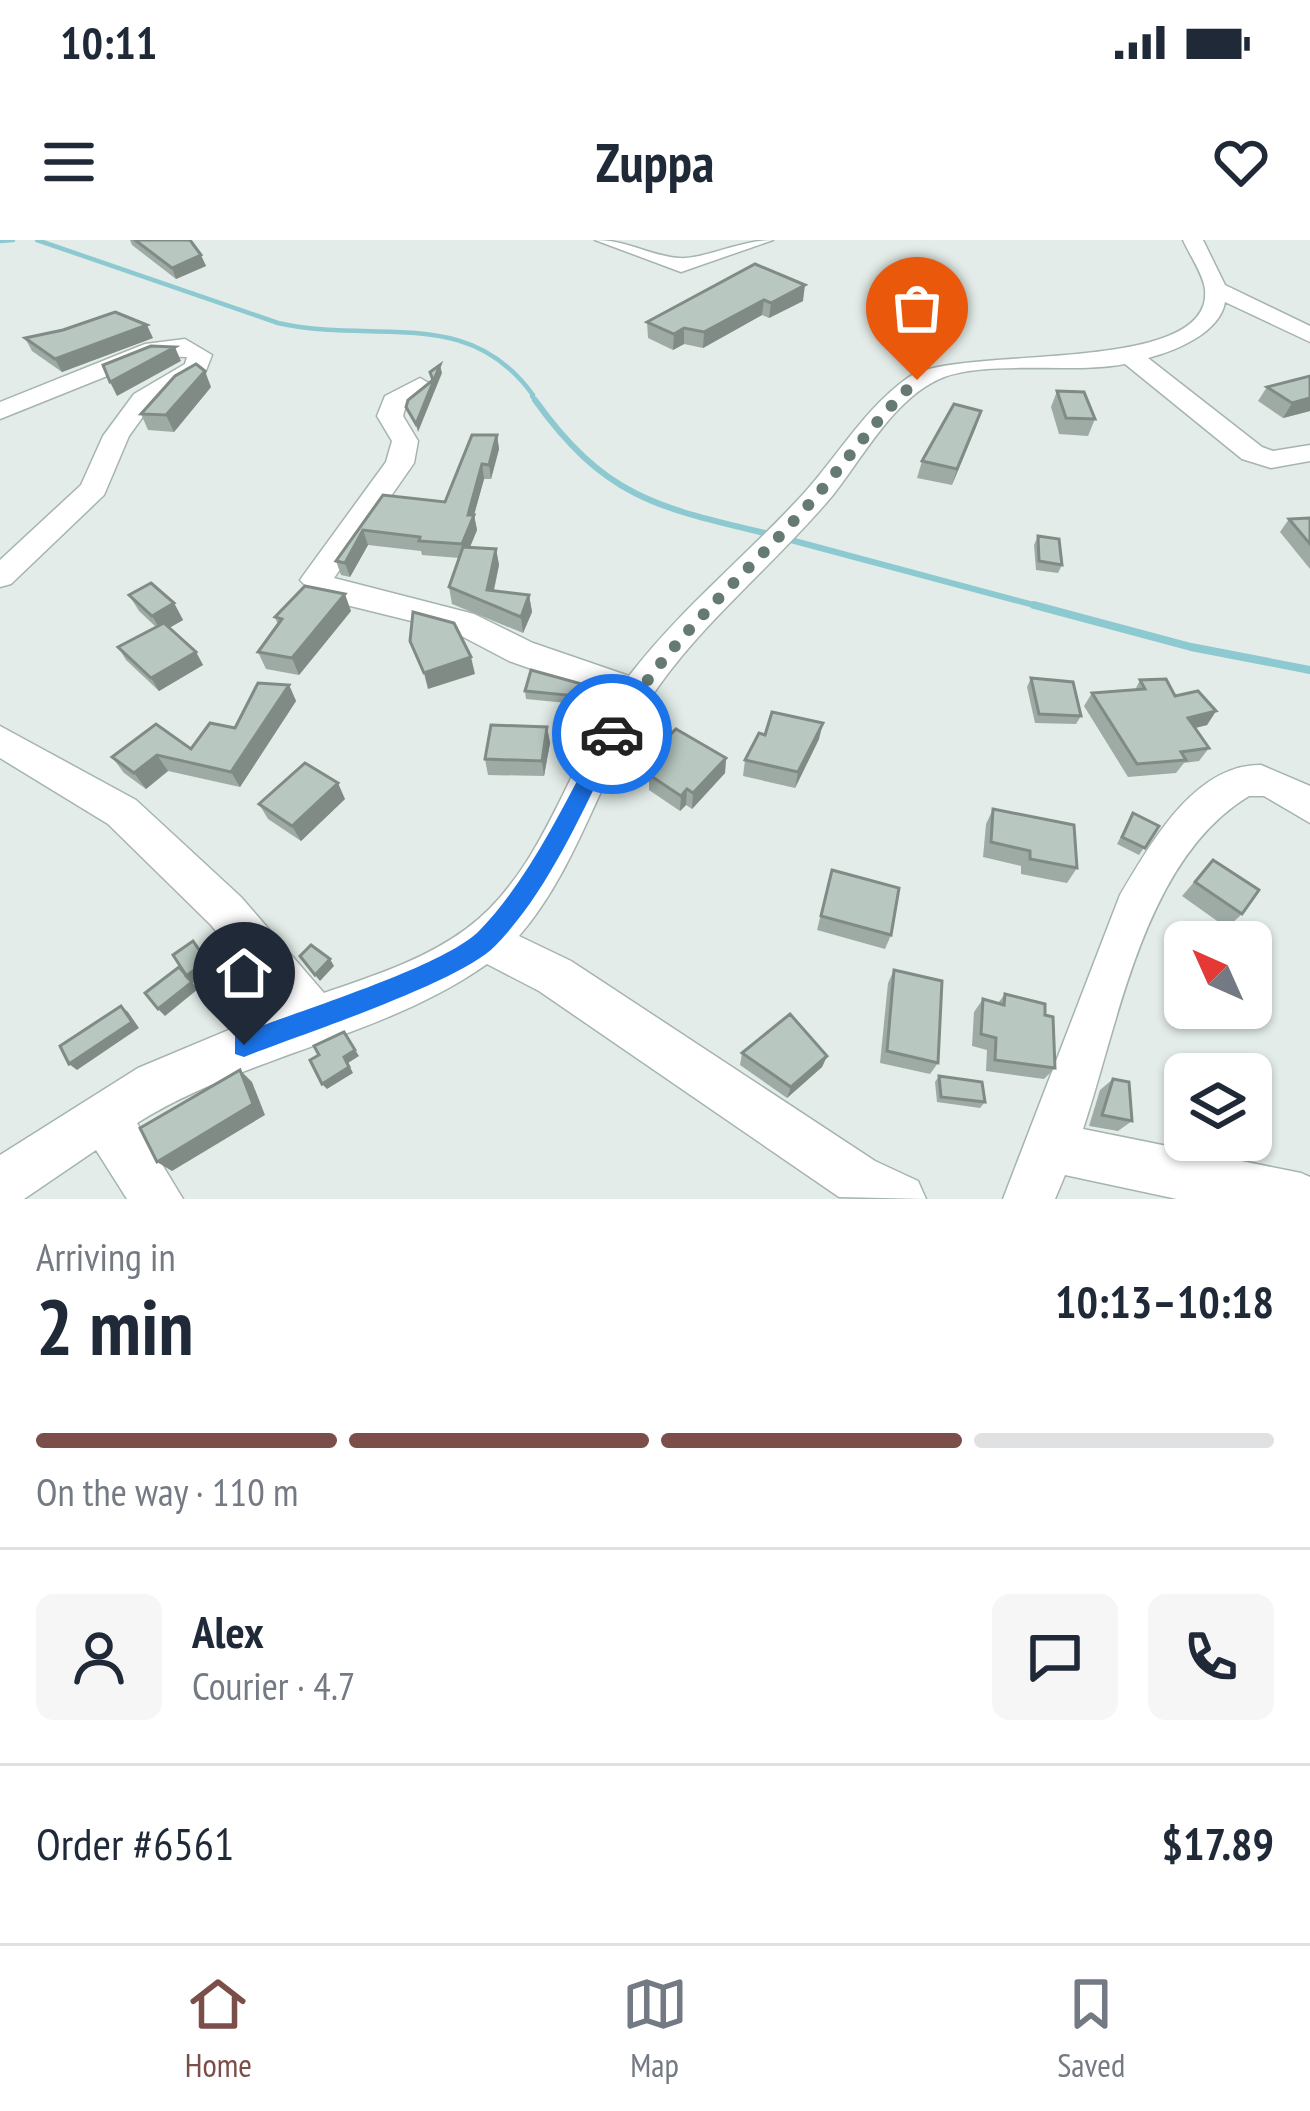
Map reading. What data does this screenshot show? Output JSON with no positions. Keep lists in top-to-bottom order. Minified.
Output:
{"north":"top left","page":{"status":"10:11","header":"Zuppa","heading":["2 min","Arriving in","10:13–10:18"],"panel":["Alex","Courier · 4.7","Order #6561","$17.89"],"bar":"On the way · 110 m","tabs":["Home","Map","Saved"]}}
